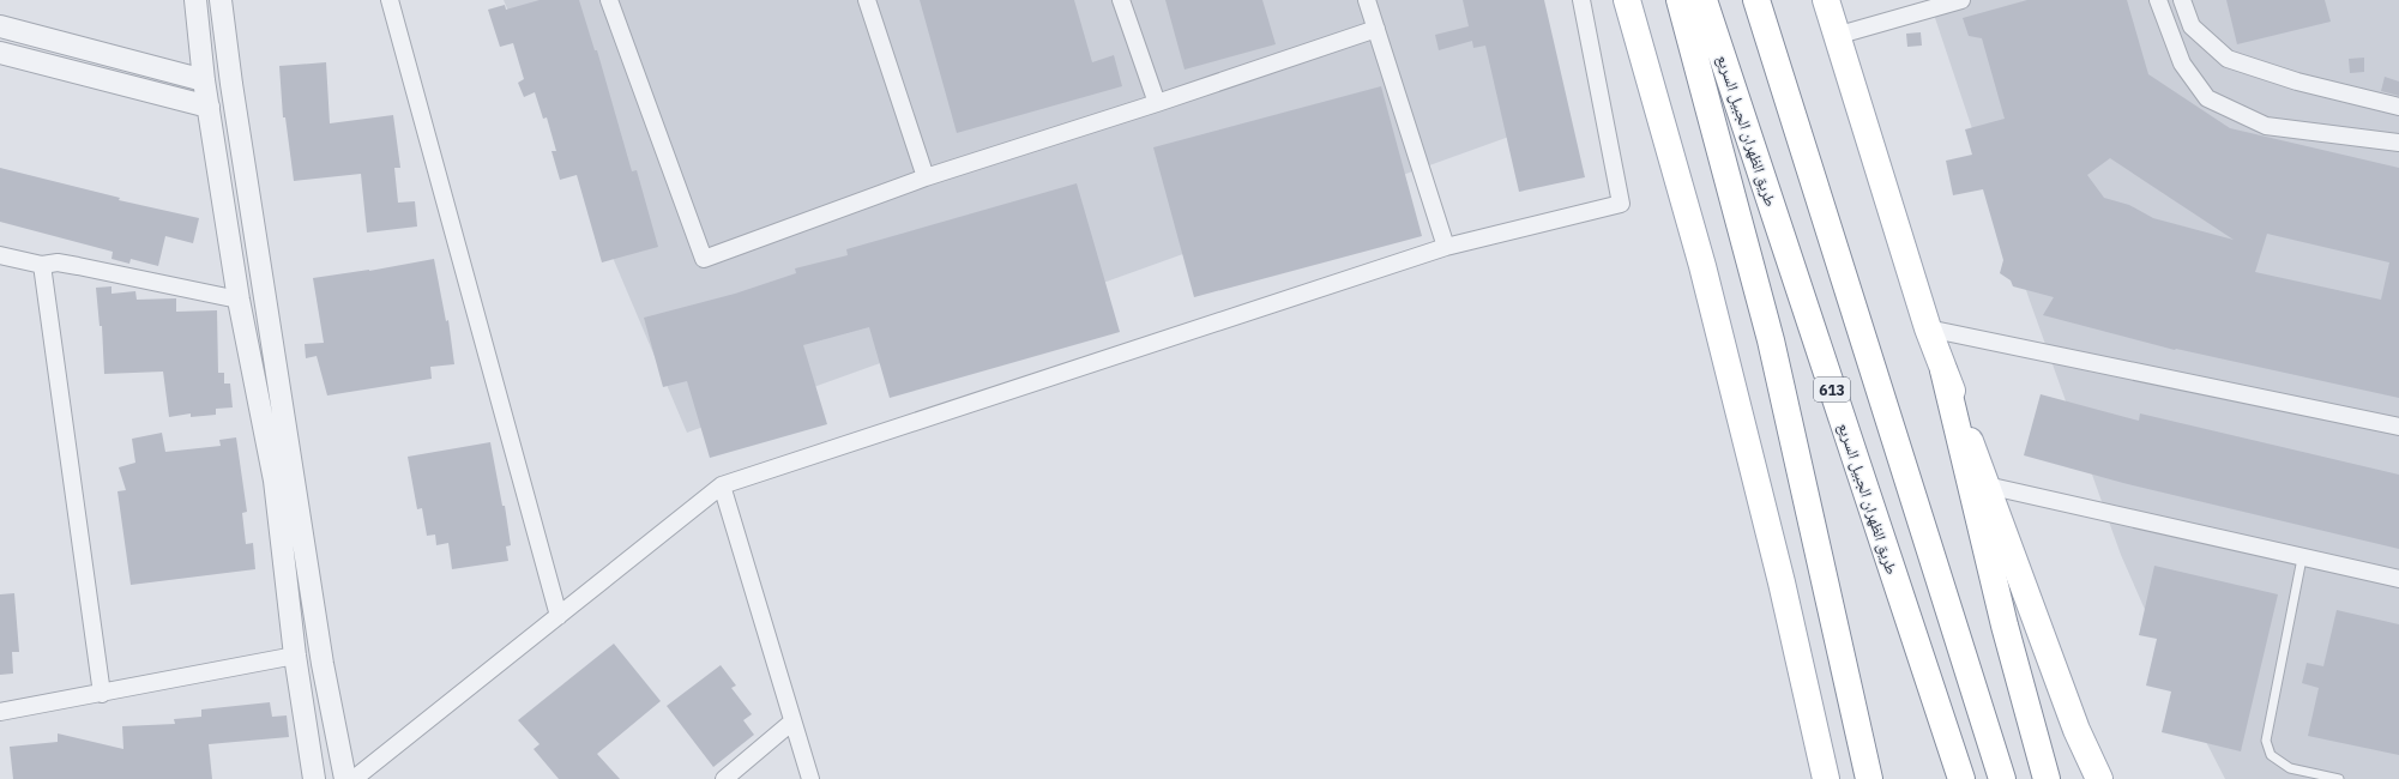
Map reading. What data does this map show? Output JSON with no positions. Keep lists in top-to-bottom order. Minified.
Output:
{"streets":{"main road":["طريق الظهران الجبيل السريع","613"]}}
